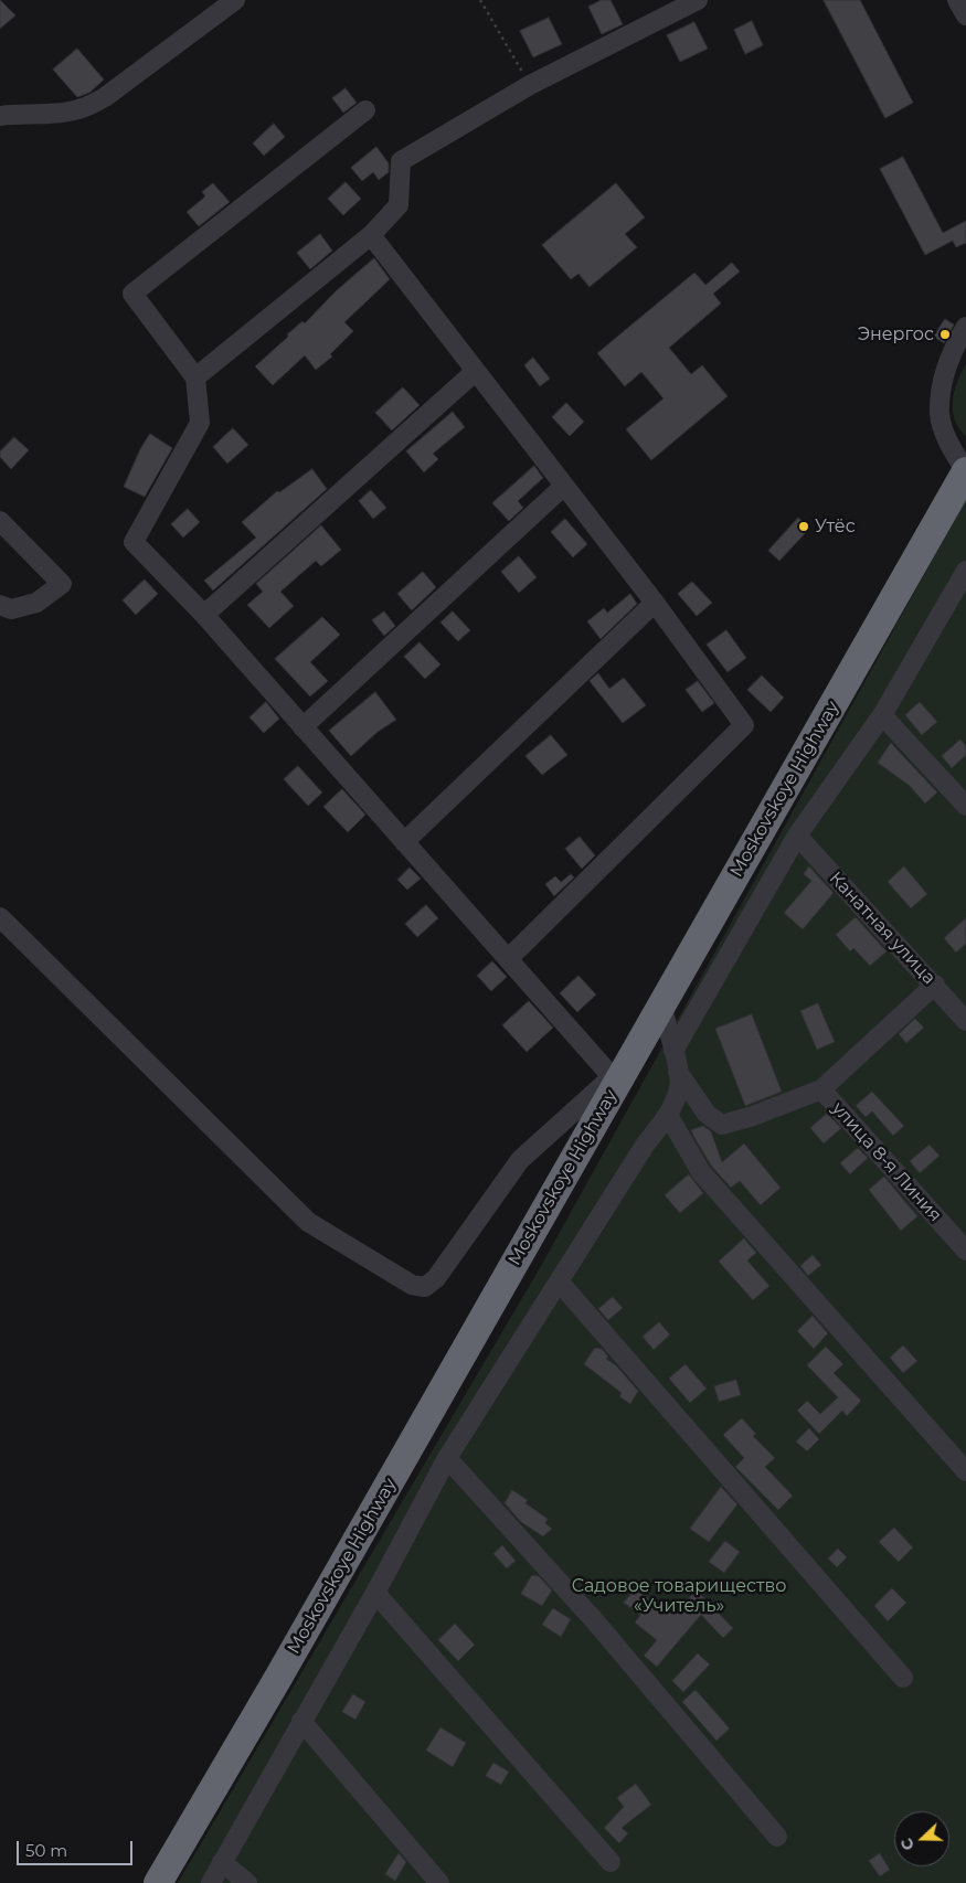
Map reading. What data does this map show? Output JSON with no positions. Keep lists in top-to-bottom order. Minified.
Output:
{"streets":{"highway":["Moskovskoye Highway"],"street":["Канатная улица","улица 8-я Линия"]},"crossings":[["Канатная улица","улица 8-я Линия"]],"parks":["Садовое товарищество «Учитель»"],"places":["Энергос","Утёс"],"scale_bar":"50 m","north":"left"}
